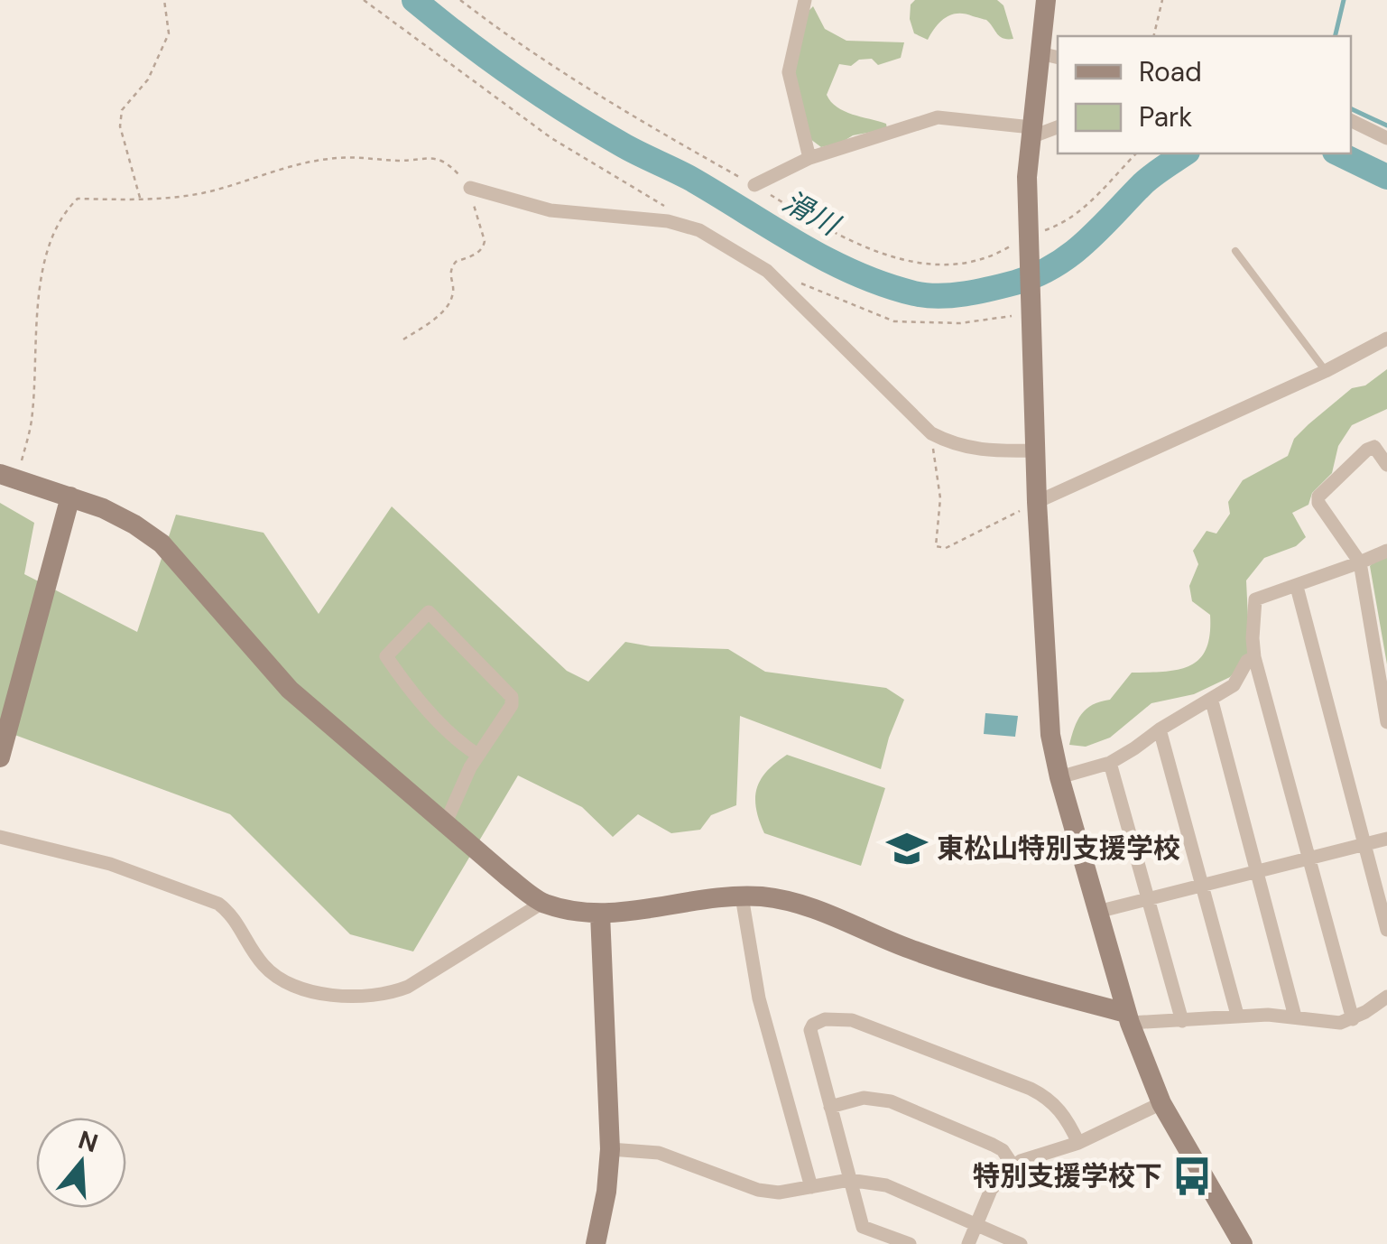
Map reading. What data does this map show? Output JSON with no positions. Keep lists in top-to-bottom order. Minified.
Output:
{"water":["滑川"],"places":{"school or university":["東松山特別支援学校"],"bus stop":["特別支援学校下"]},"legend":["Road","Park"],"north":"top"}
